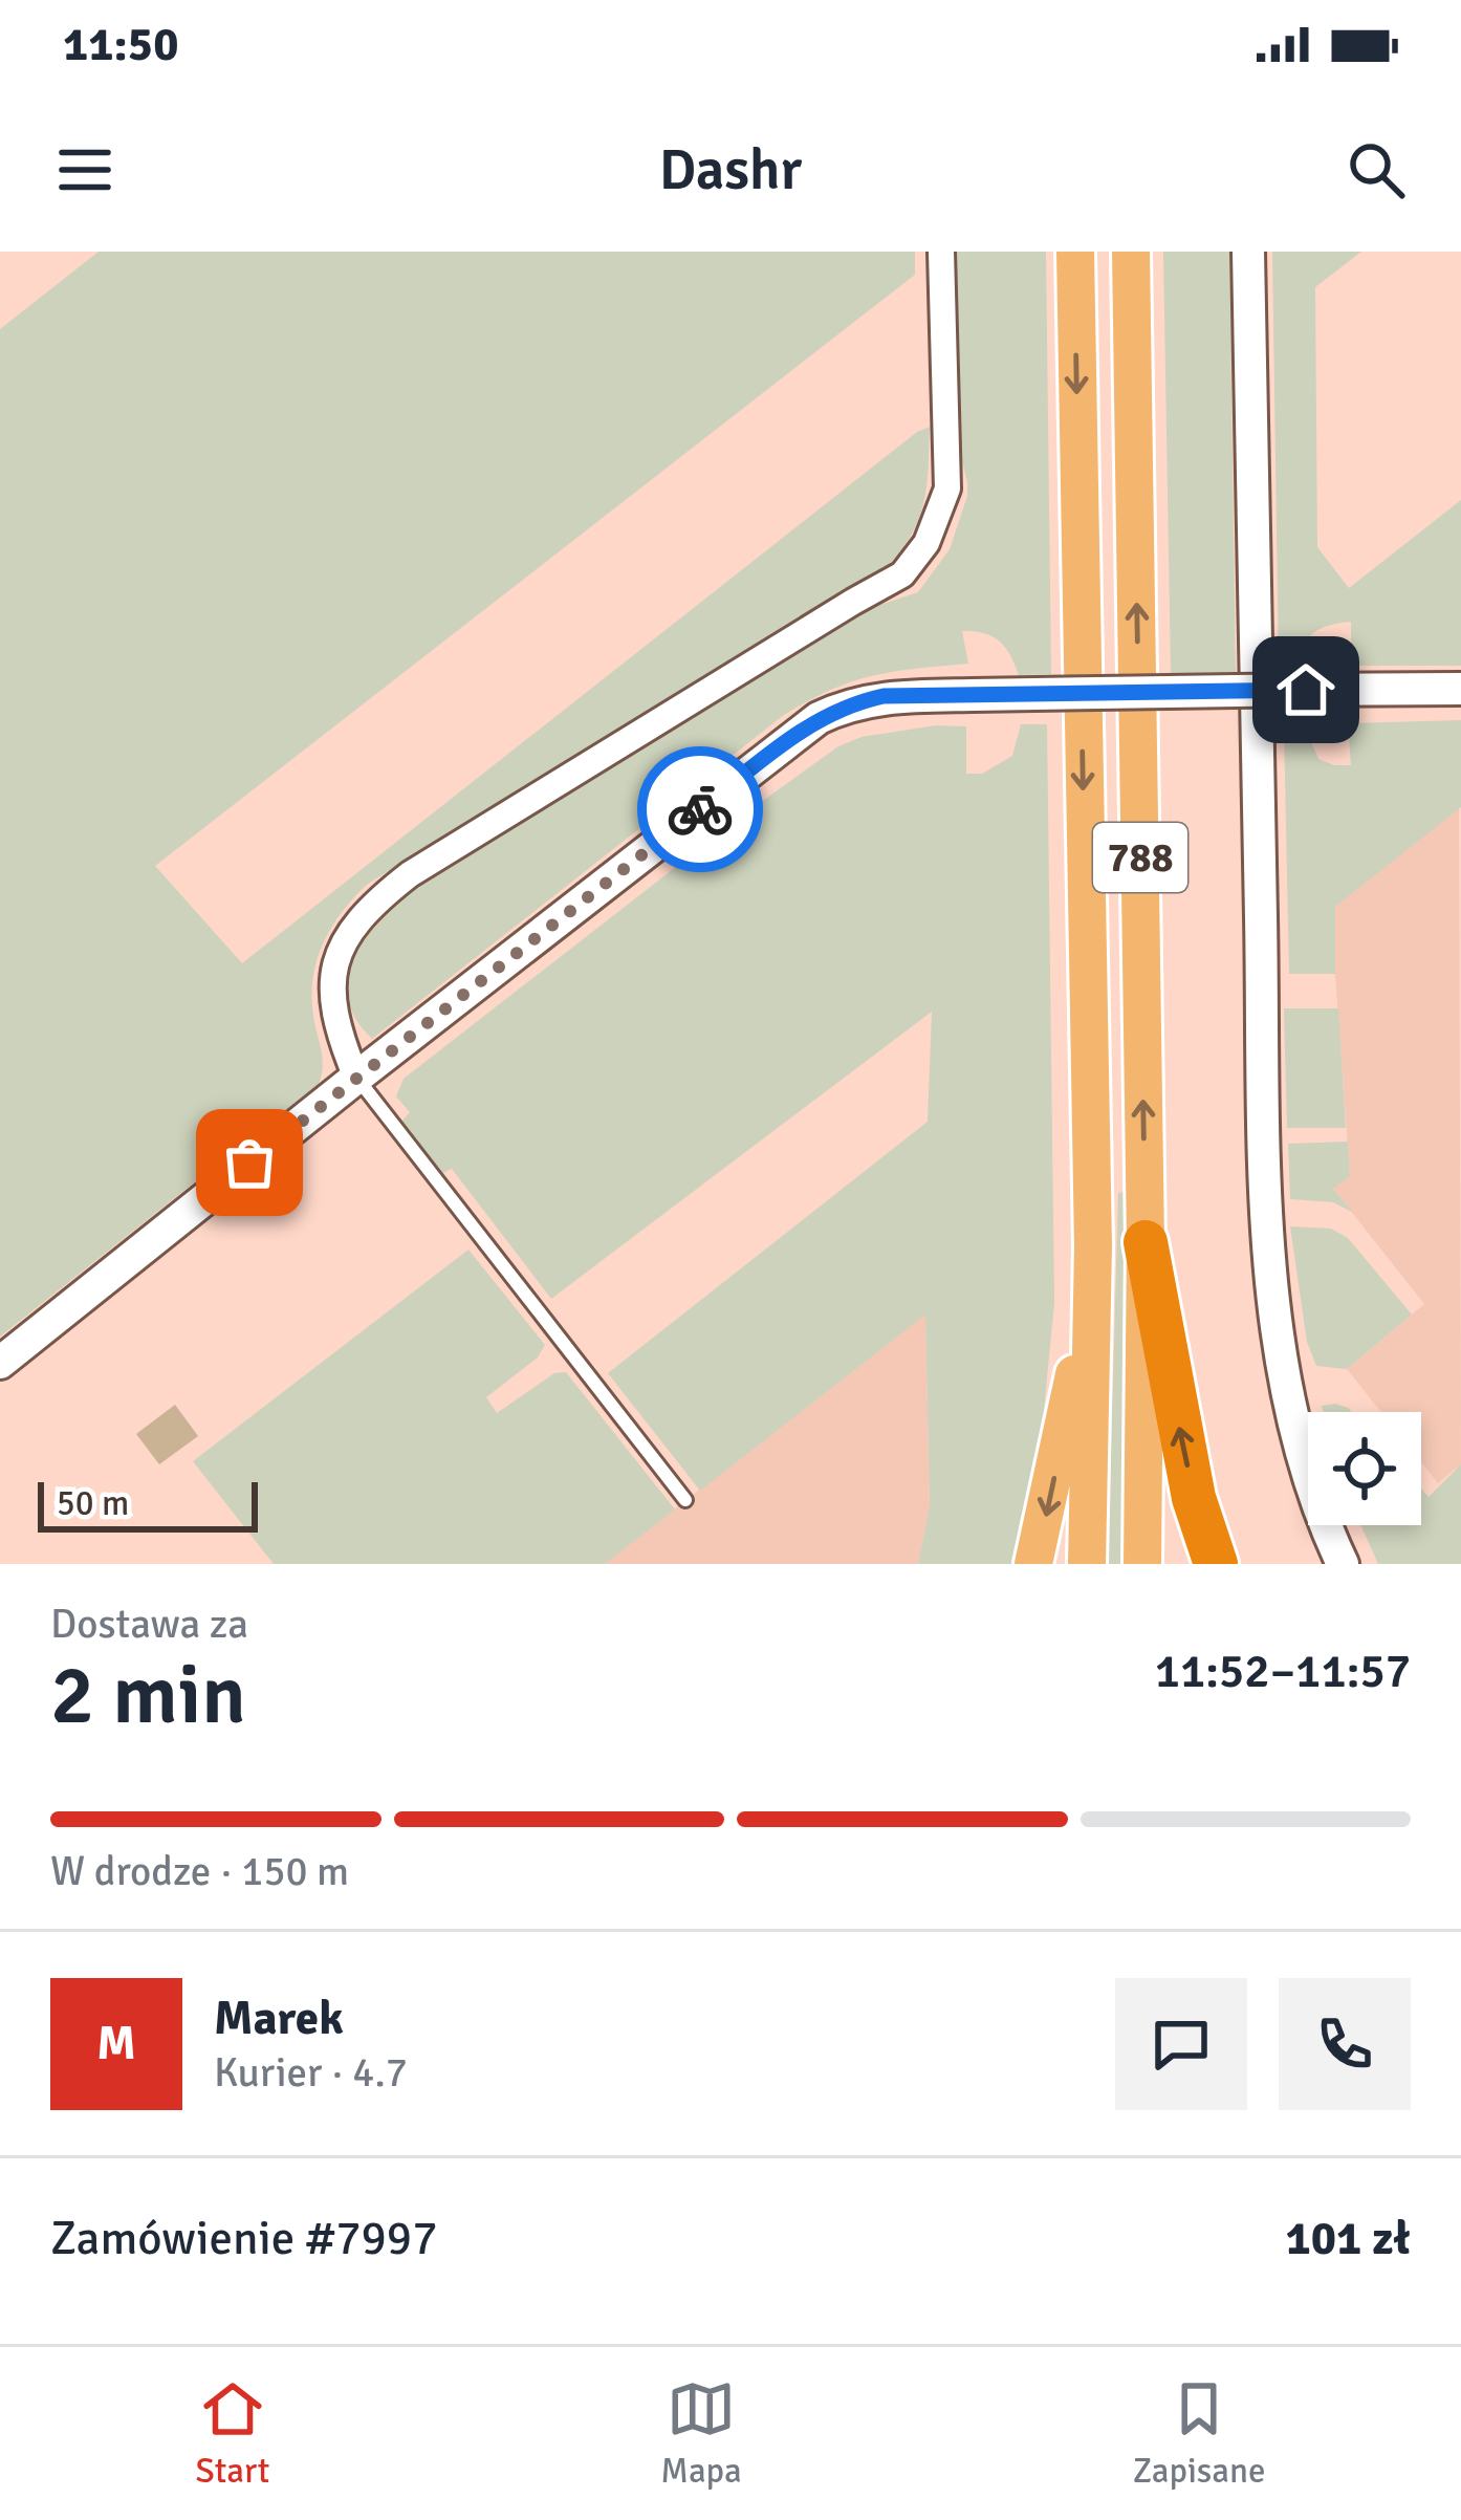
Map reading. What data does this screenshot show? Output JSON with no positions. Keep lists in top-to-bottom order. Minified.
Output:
{"streets":{"main road":["788"]},"scale_bar":"50 m","page":{"status":"11:50","header":"Dashr","scale":"50 m","heading":["2 min","Dostawa za","11:52–11:57"],"panel":["Marek","Kurier · 4.7","Zamówienie #7997","101 zł"],"bar":"W drodze · 150 m","round":"M","tabs":["Start","Mapa","Zapisane"]}}
